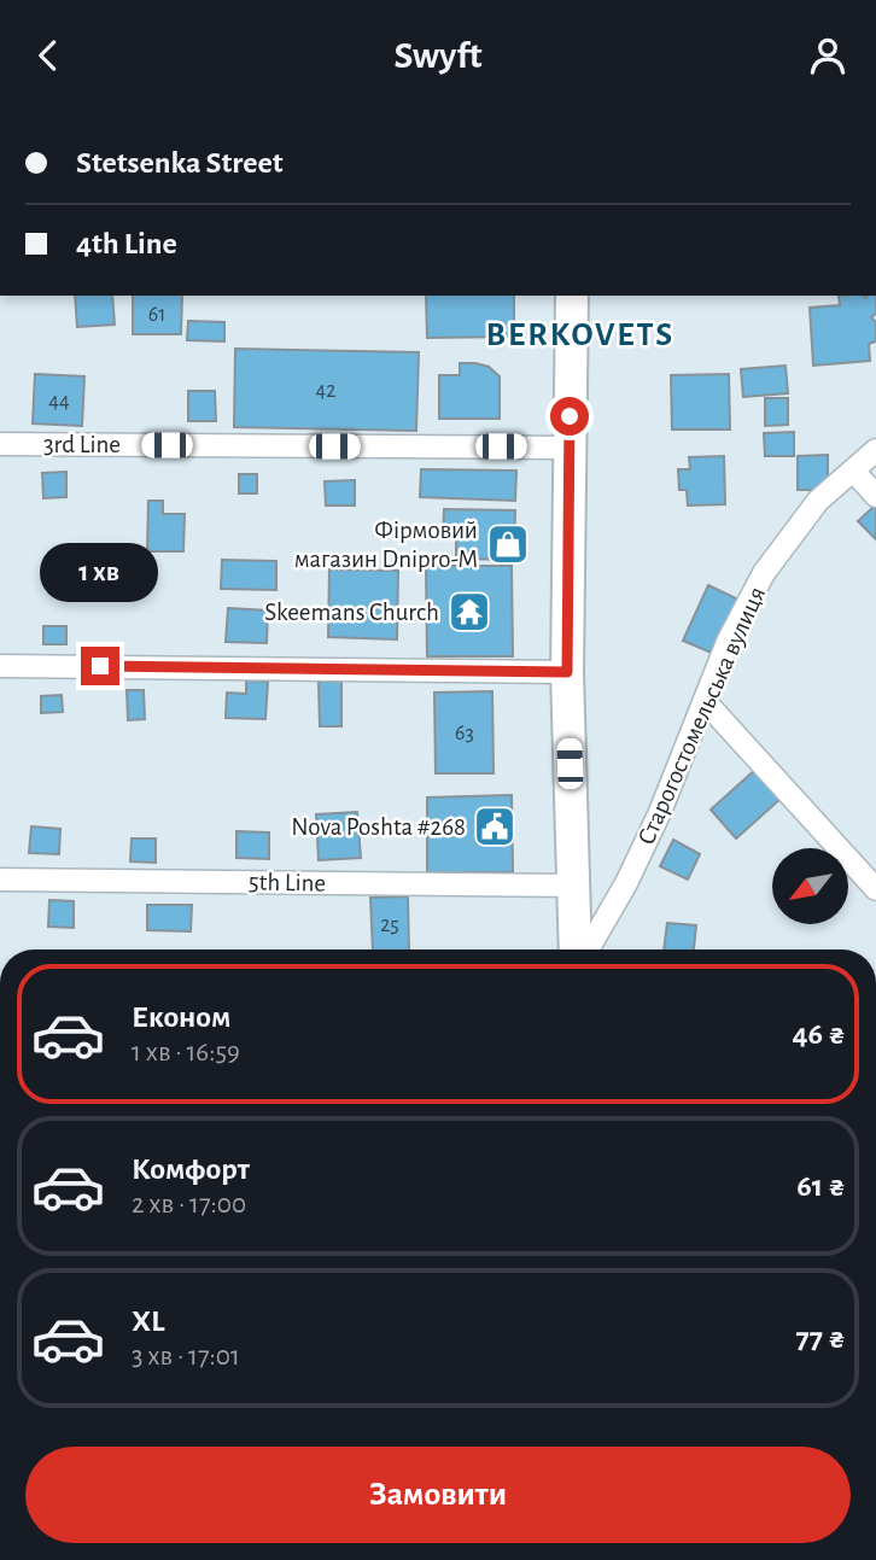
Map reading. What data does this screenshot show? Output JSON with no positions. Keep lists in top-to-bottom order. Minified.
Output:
{"streets":{"street":["3rd Line","Старогостомельська вулиця","5th Line"]},"districts":["BERKOVETS"],"places":{"shop":["Фірмовий магазин Dnipro-M"],"temple":["Skeemans Church"],"public building":["Nova Poshta #268"]},"house_numbers":["61","42","44","63","25"],"north":"bottom left","page":{"header":"Swyft","banner":["Stetsenka Street","4th Line"],"bubble":"1 хв","list":[{"name":"Економ","note":"1 хв · 16:59","value":"46 ₴"},{"name":"Комфорт","note":"2 хв · 17:00","value":"61 ₴"},{"name":"XL","note":"3 хв · 17:01","value":"77 ₴"}],"buttons":"Замовити"}}
